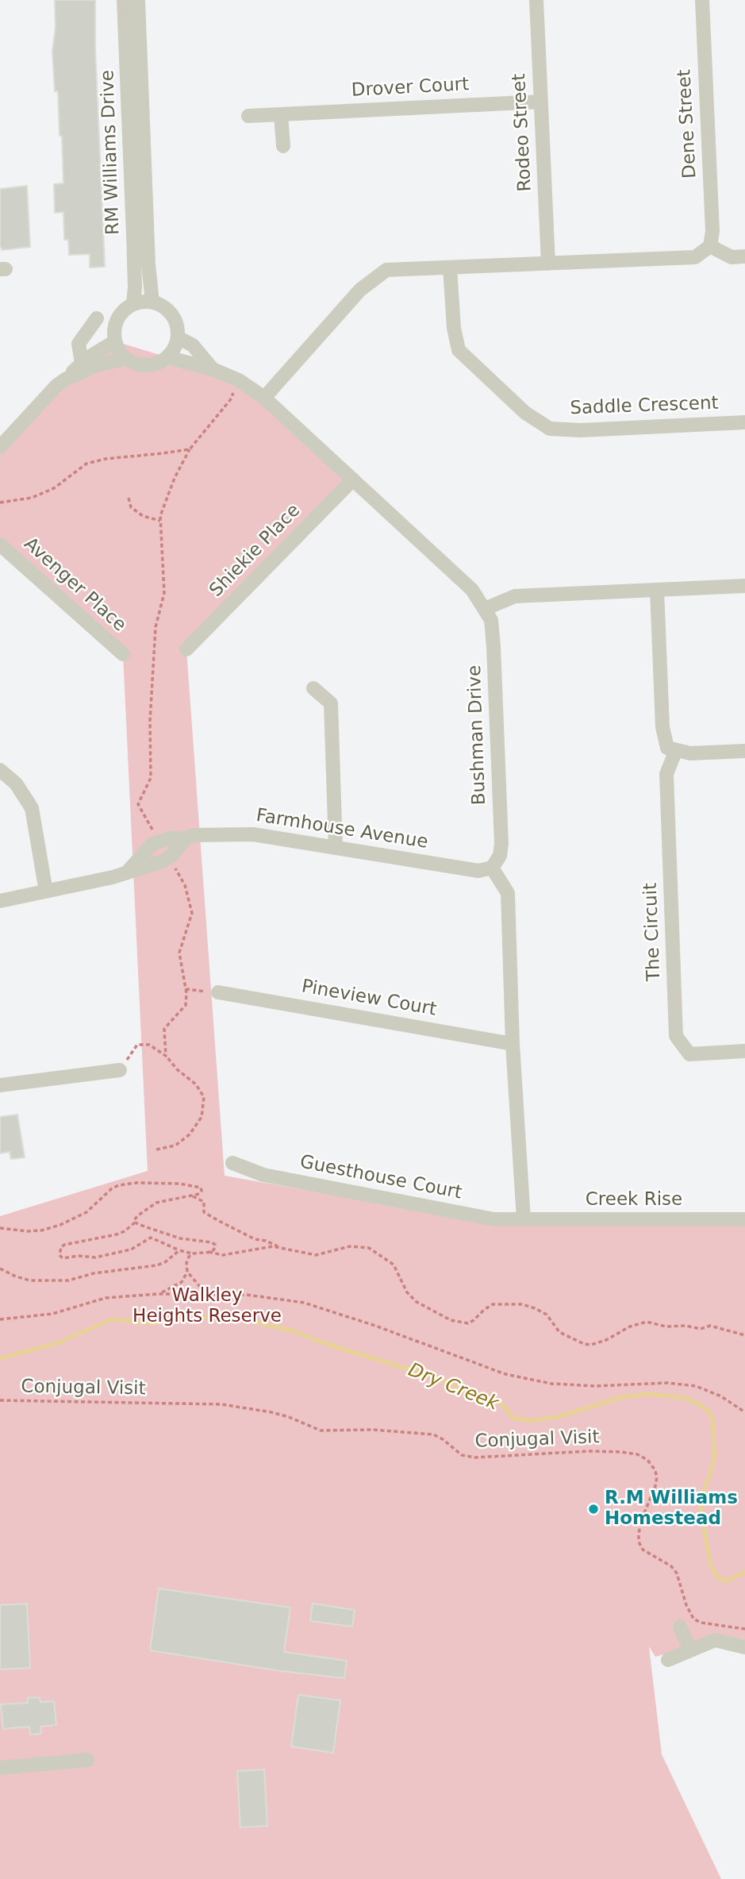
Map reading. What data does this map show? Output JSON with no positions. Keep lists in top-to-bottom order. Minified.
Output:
{"streets":{"street":["Drover Court","Dene Street","Rodeo Street","RM Williams Drive","Saddle Crescent","Shiekie Place","Avenger Place","Bushman Drive","Farmhouse Avenue","The Circuit","Pineview Court","Guesthouse Court","Creek Rise"],"path":["Conjugal Visit"]},"crossings":[["Drover Court","Rodeo Street"],["RM Williams Drive","Bushman Drive"],["Shiekie Place","Bushman Drive"],["Bushman Drive","Farmhouse Avenue"],["Guesthouse Court","Creek Rise"]],"water":["Dry Creek"],"parks":["Walkley Heights Reserve"],"places":["R.M Williams Homestead"]}
